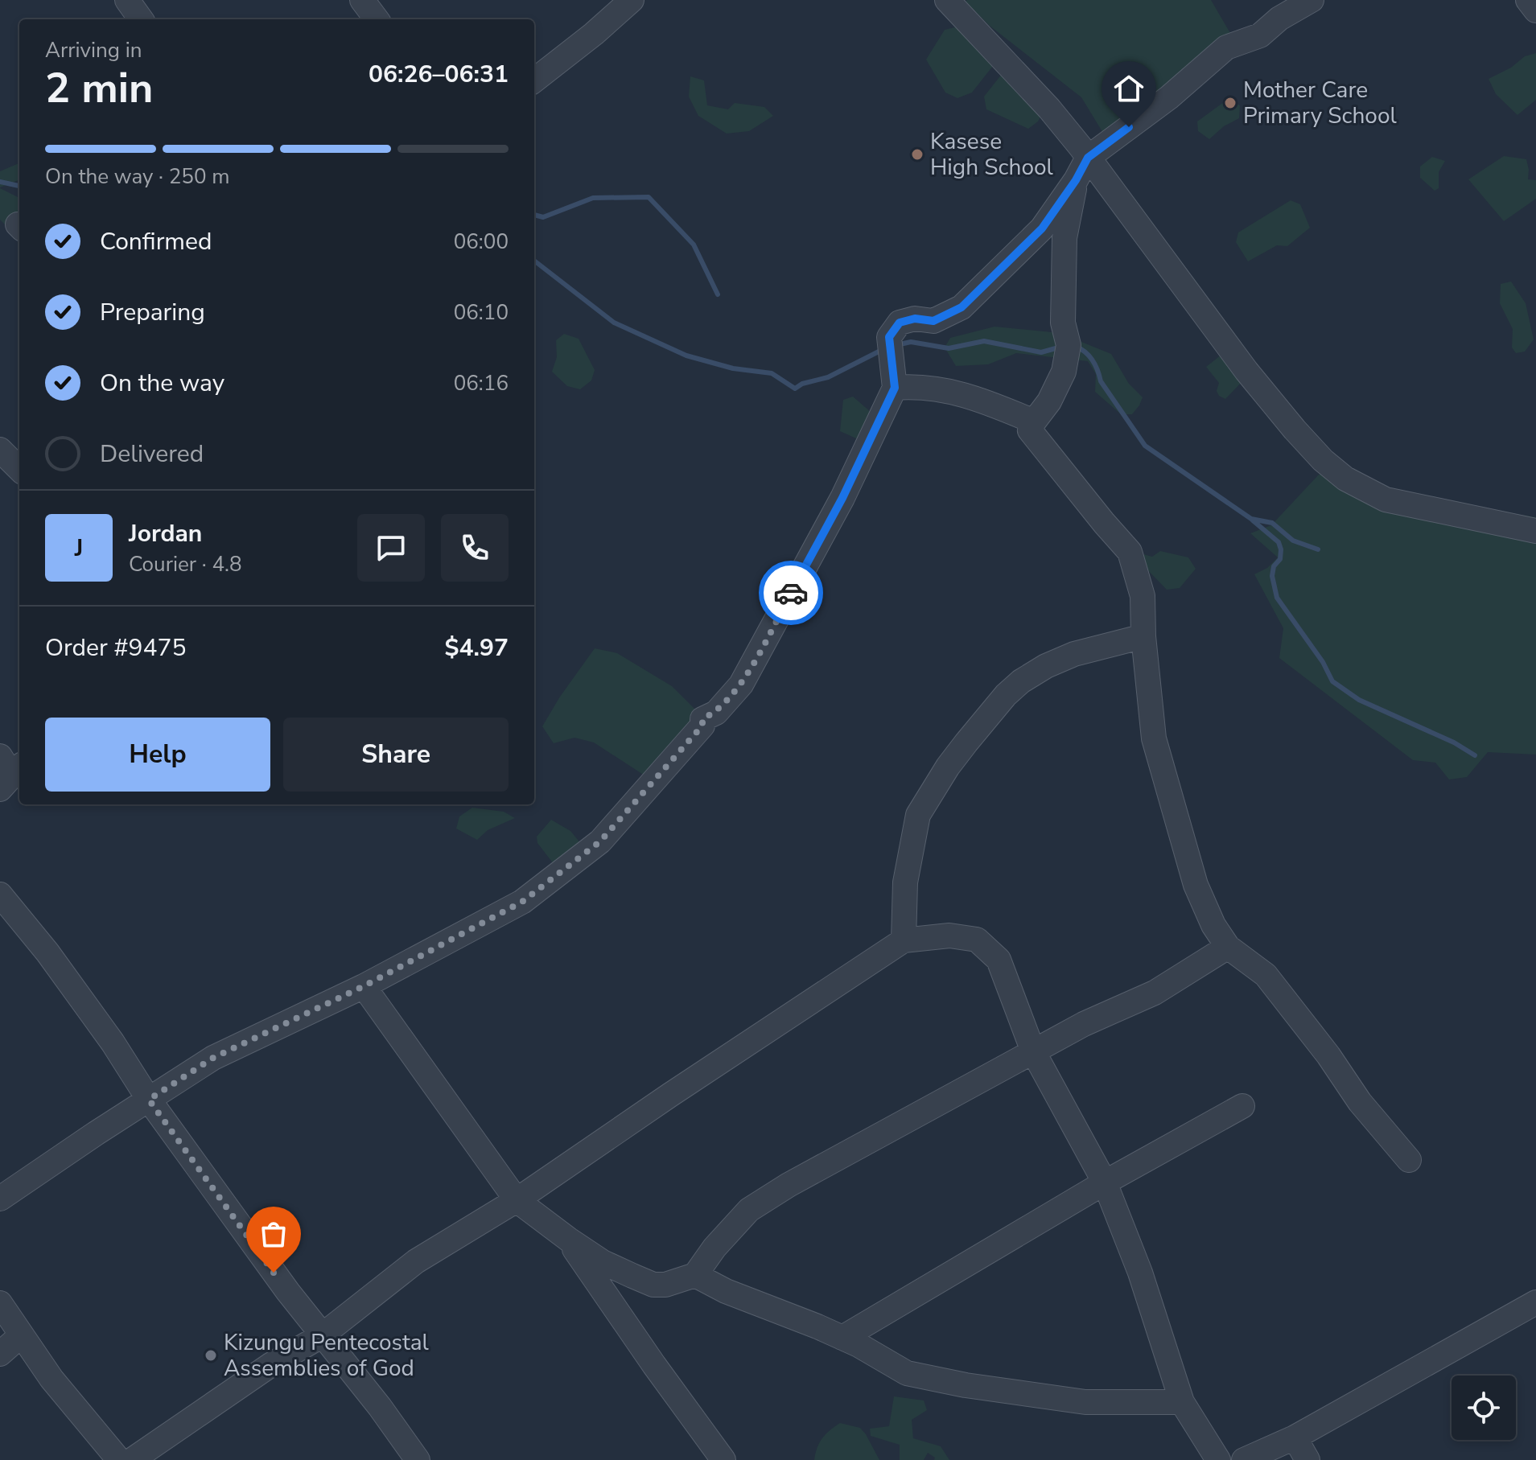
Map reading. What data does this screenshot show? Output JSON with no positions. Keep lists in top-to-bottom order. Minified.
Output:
{"places":["Mother Care Primary School","Kasese High School","Kizungu Pentecostal Assemblies of God"],"page":{"heading":["2 min","Arriving in","06:26–06:31"],"panel":["Jordan","Courier · 4.8","Order #9475","$4.97"],"bar":"On the way · 250 m","list":[["Confirmed","06:00"],["Preparing","06:10"],["On the way","06:16"],"Delivered"],"round":"J","buttons":["Help","Share"]}}
